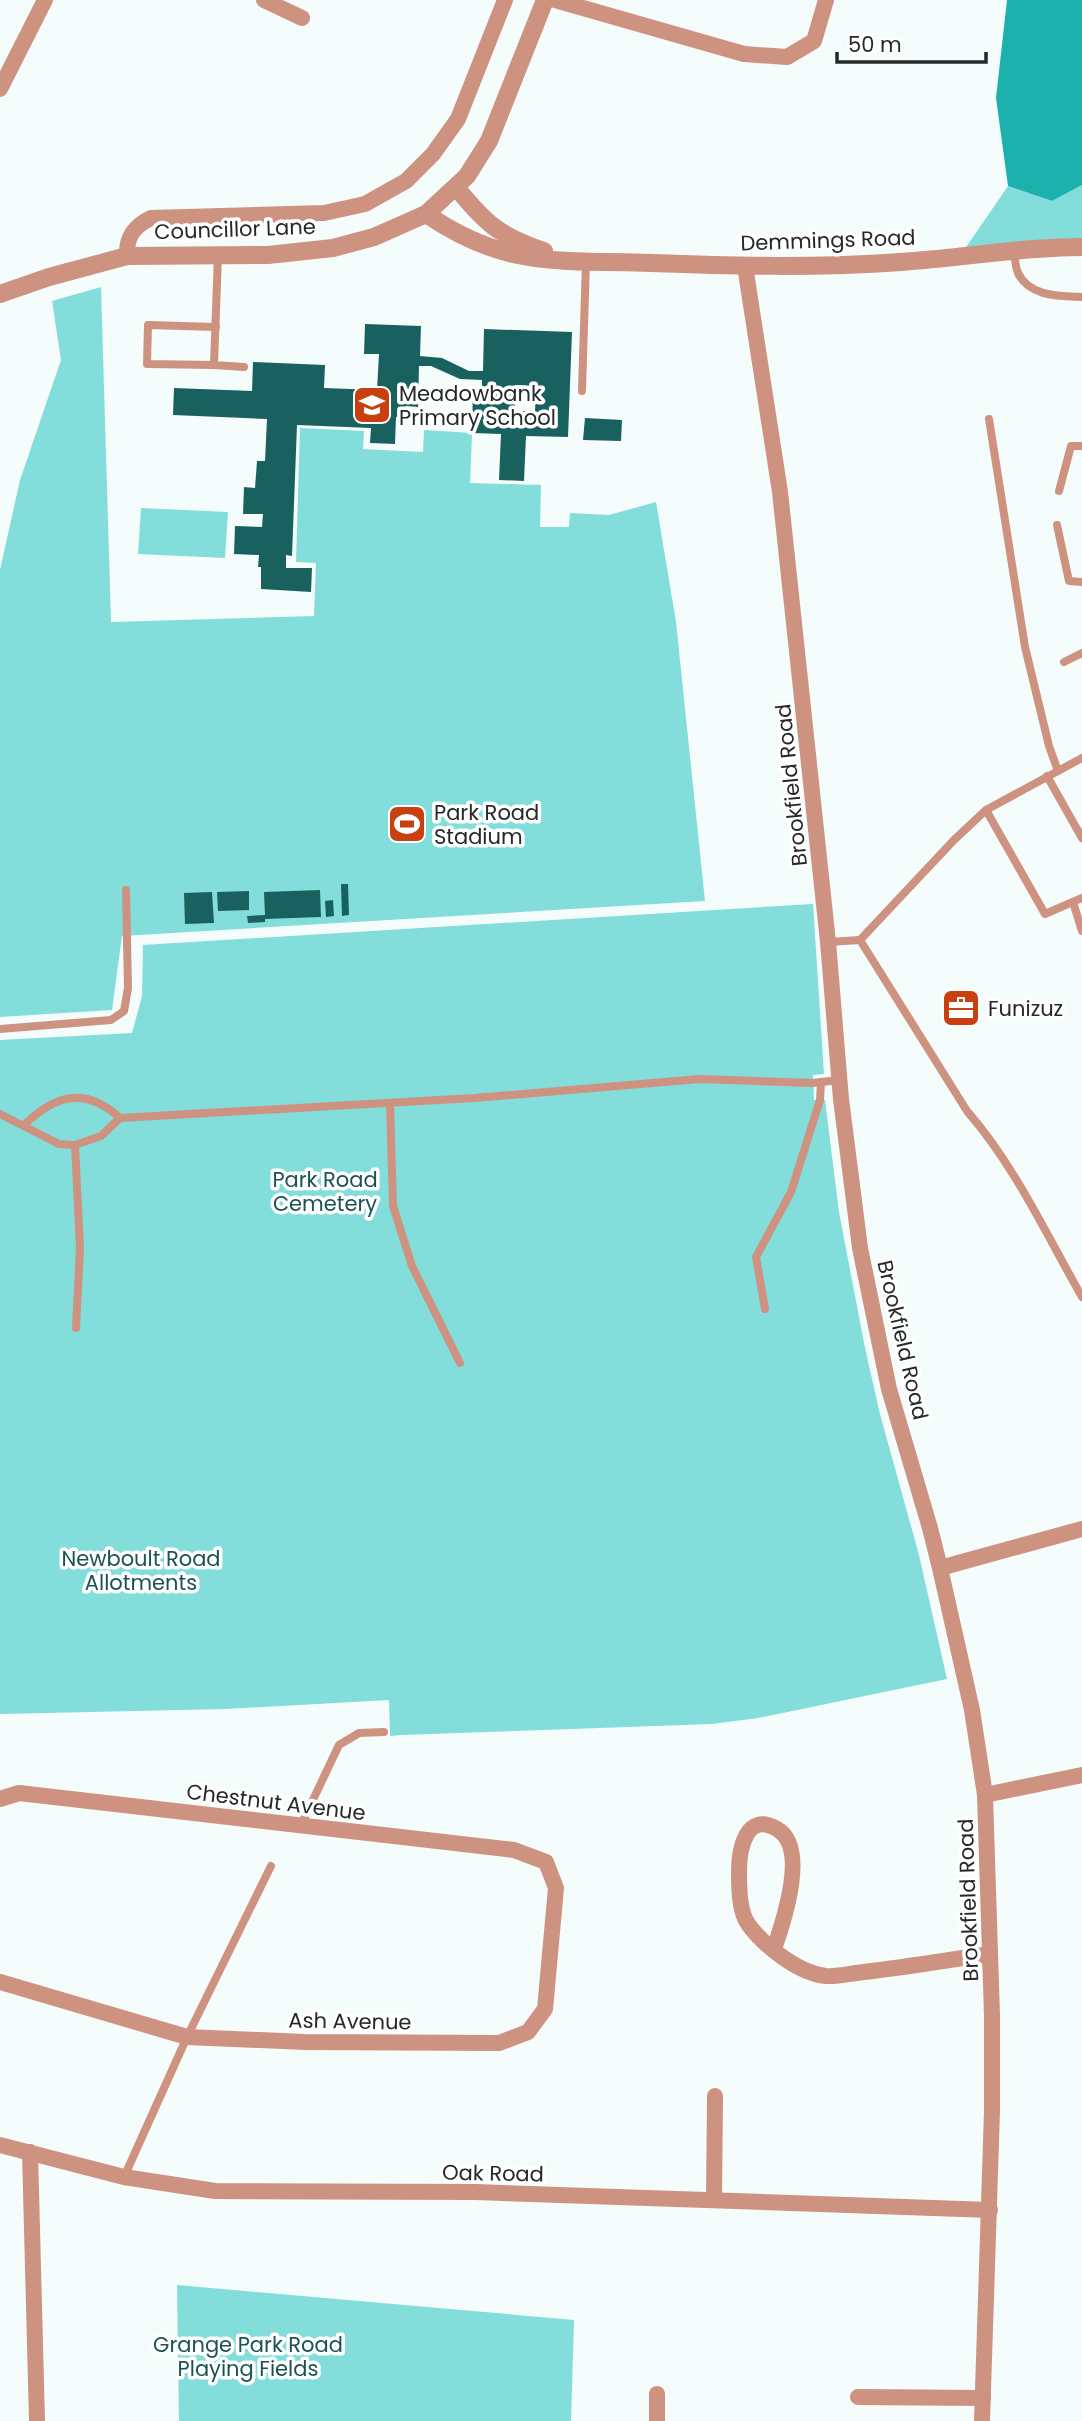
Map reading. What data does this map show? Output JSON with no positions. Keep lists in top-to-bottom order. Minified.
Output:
{"streets":{"street":["Councillor Lane","Demmings Road","Brookfield Road","Chestnut Avenue","Ash Avenue","Oak Road"]},"crossings":[["Councillor Lane","Demmings Road"],["Demmings Road","Brookfield Road"],["Brookfield Road","Oak Road"],["Chestnut Avenue","Ash Avenue"]],"parks":["Park Road Cemetery","Newboult Road Allotments","Grange Park Road Playing Fields"],"places":{"school or university":["Meadowbank Primary School"],"sports":["Park Road Stadium"],"office":["Funizuz"]},"scale_bar":"50 m"}
